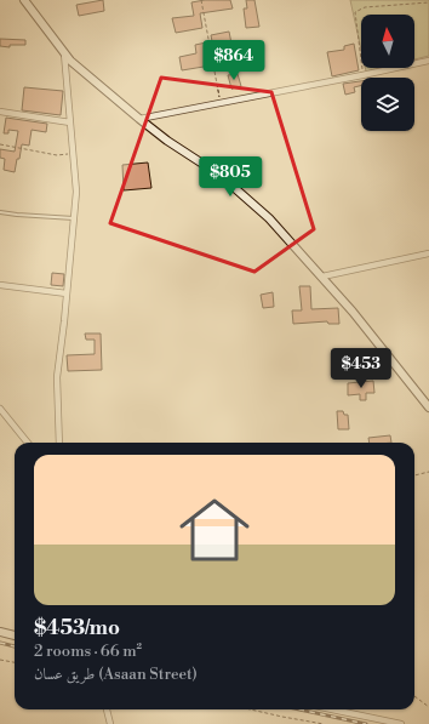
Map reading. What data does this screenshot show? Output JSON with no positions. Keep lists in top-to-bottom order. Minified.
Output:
{"north":"top","page":{"price":["$864","$805","$453"],"list":[{"name":"$453/mo","note":"2 rooms · 66 m² · طريق عسان (Asaan Street)"}]}}
